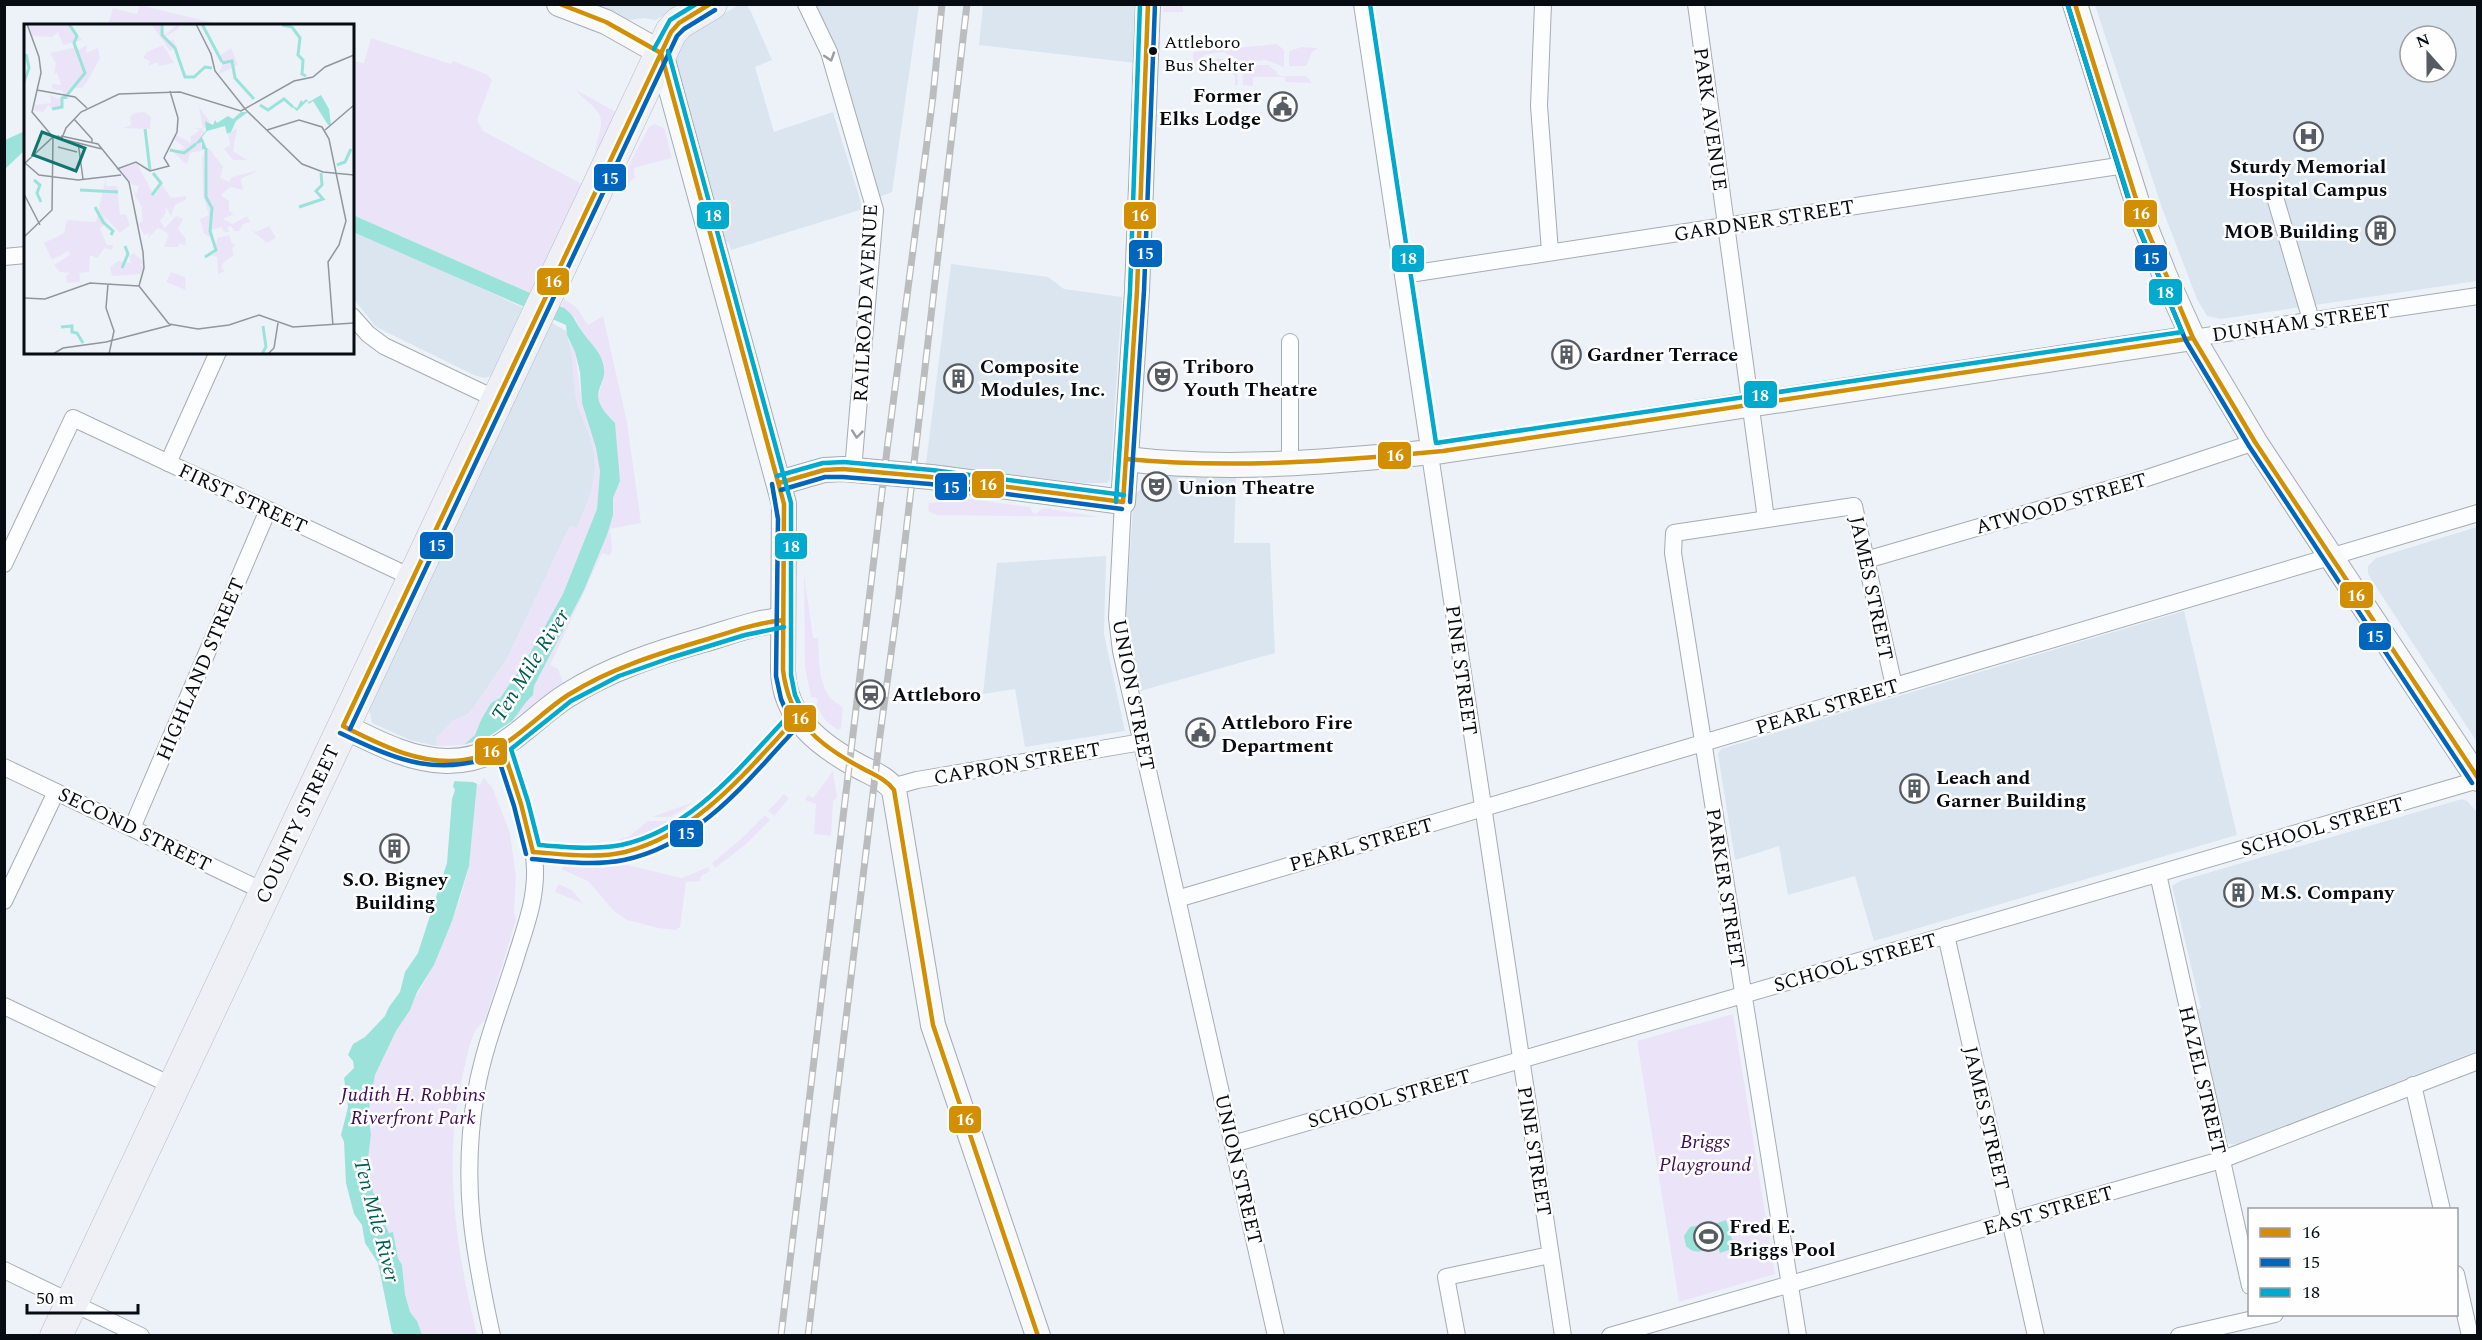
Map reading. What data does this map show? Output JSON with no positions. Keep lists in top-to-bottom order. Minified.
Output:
{"streets":{"highway":["COUNTY STREET"],"street":["PARK AVENUE","GARDNER STREET","RAILROAD AVENUE","DUNHAM STREET","FIRST STREET","ATWOOD STREET","JAMES STREET","HIGHLAND STREET","PINE STREET","UNION STREET","PEARL STREET","CAPRON STREET","SCHOOL STREET","SECOND STREET","PARKER STREET","HAZEL STREET","EAST STREET"]},"crossings":[["PARK AVENUE","GARDNER STREET"],["PARK AVENUE","DUNHAM STREET"],["PARK AVENUE","JAMES STREET"],["PARK AVENUE","PARKER STREET"],["GARDNER STREET","PINE STREET"],["DUNHAM STREET","PINE STREET"],["DUNHAM STREET","UNION STREET"],["FIRST STREET","HIGHLAND STREET"],["FIRST STREET","COUNTY STREET"],["ATWOOD STREET","JAMES STREET"],["JAMES STREET","PEARL STREET"],["JAMES STREET","SCHOOL STREET"],["JAMES STREET","PARKER STREET"],["JAMES STREET","EAST STREET"],["HIGHLAND STREET","SECOND STREET"],["PINE STREET","PEARL STREET"],["PINE STREET","SCHOOL STREET"],["UNION STREET","PEARL STREET"],["UNION STREET","CAPRON STREET"],["UNION STREET","SCHOOL STREET"],["PEARL STREET","PARKER STREET"],["COUNTY STREET","SECOND STREET"],["SCHOOL STREET","PARKER STREET"],["SCHOOL STREET","HAZEL STREET"],["PARKER STREET","EAST STREET"],["HAZEL STREET","EAST STREET"]],"water":["Ten Mile River"],"parks":["Judith H. Robbins Riverfront Park","Briggs Playground"],"places":{"other":["Attleboro Bus Shelter"],"public building":["Former Elks Lodge","Attleboro Fire Department"],"hospital":["Sturdy Memorial Hospital Campus"],"building":["MOB Building","Gardner Terrace","Composite Modules, Inc.","Leach and Garner Building","S.O. Bigney Building","M.S. Company"],"theatre":["Triboro Youth Theatre","Union Theatre"],"station":["Attleboro"],"sports":["Fred E. Briggs Pool"]},"lines":["transit line 16","transit line 15","transit line 18"],"legend":["16","15","18"],"scale_bar":"50 m","north":"top"}
